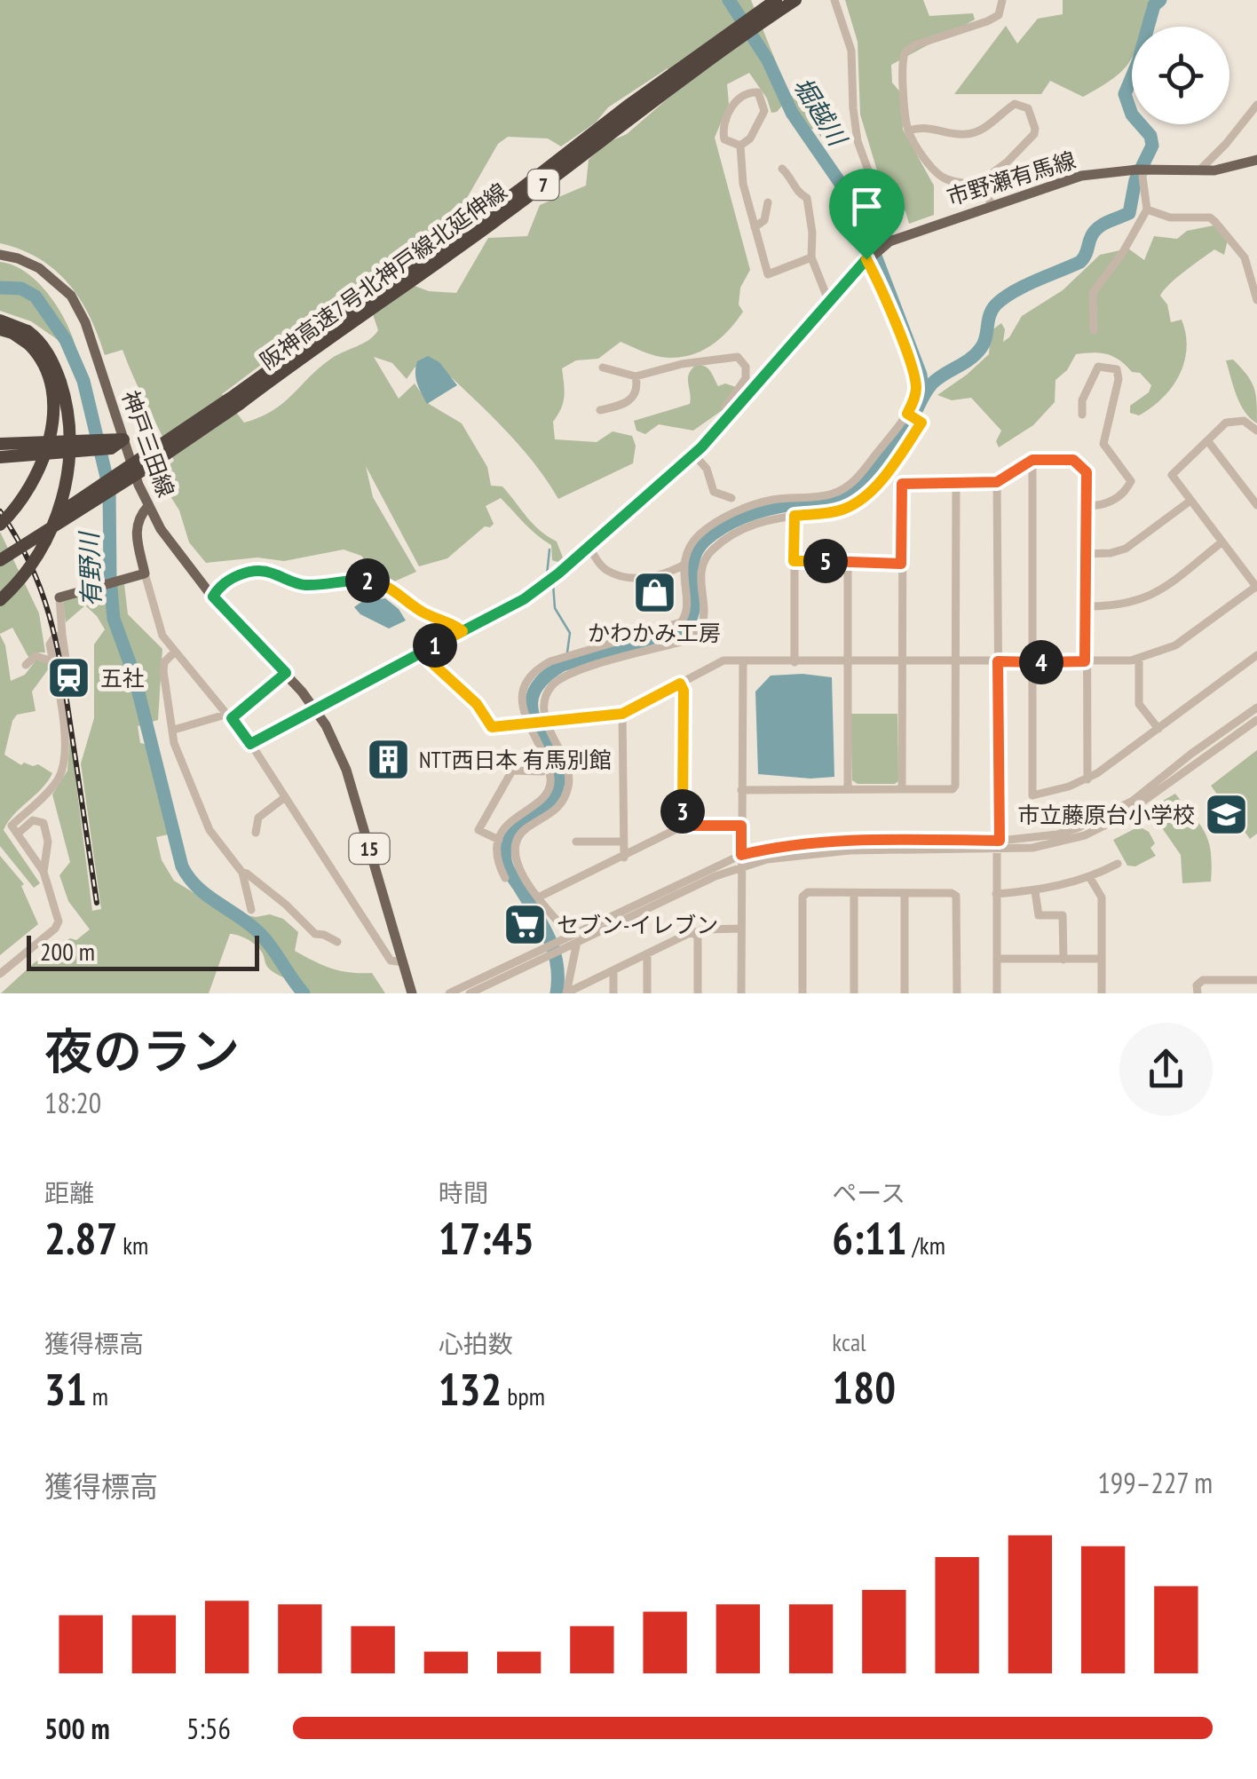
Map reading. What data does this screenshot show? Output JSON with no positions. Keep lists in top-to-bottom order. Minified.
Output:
{"streets":{"highway":["7","阪神高速7号北神戸線北延伸線"],"main road":["市野瀬有馬線","神戸三田線","15"]},"crossings":[["市野瀬有馬線","神戸三田線"],["7","阪神高速7号北神戸線北延伸線"]],"water":["堀越川","有野川"],"places":{"shop":["かわかみ工房"],"station":["五社"],"building":["NTT西日本 有馬別館"],"school or university":["市立藤原台小学校"],"supermarket":["セブン-イレブン"]},"scale_bar":"200 m","page":{"pins":["5","2","1","4","3"],"scale":"200 m","heading":["夜のラン","18:20"],"stats":[["距離","2.87 km"],["時間","17:45"],["ペース","6:11 /km"],["獲得標高","31 m"],["心拍数","132 bpm"],["kcal","180"]],"chart":["獲得標高","199–227 m"],"list":[{"name":"500 m","note":"5:56"}]}}
